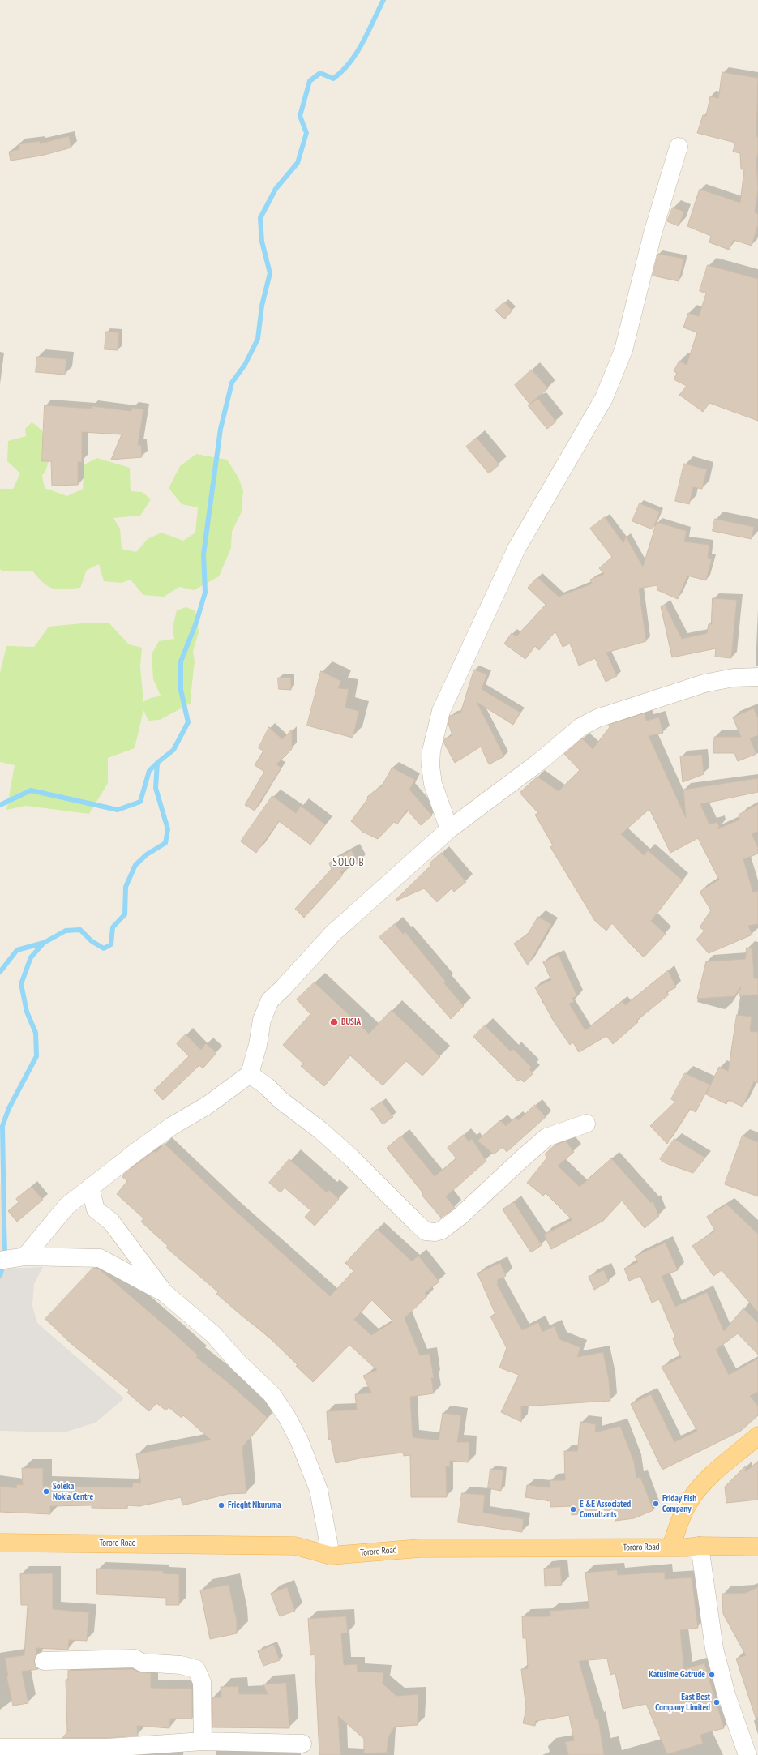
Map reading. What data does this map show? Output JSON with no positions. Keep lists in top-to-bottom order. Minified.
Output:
{"streets":{"main road":["Tororo Road"]},"districts":["SOLO B"],"places":["BUSIA","Soleka Nokia Centre","Friday Fish Company","Frieght Nkuruma","E &E Associated Consultants","Katusime Gatrude","East Best Company Limited"]}
